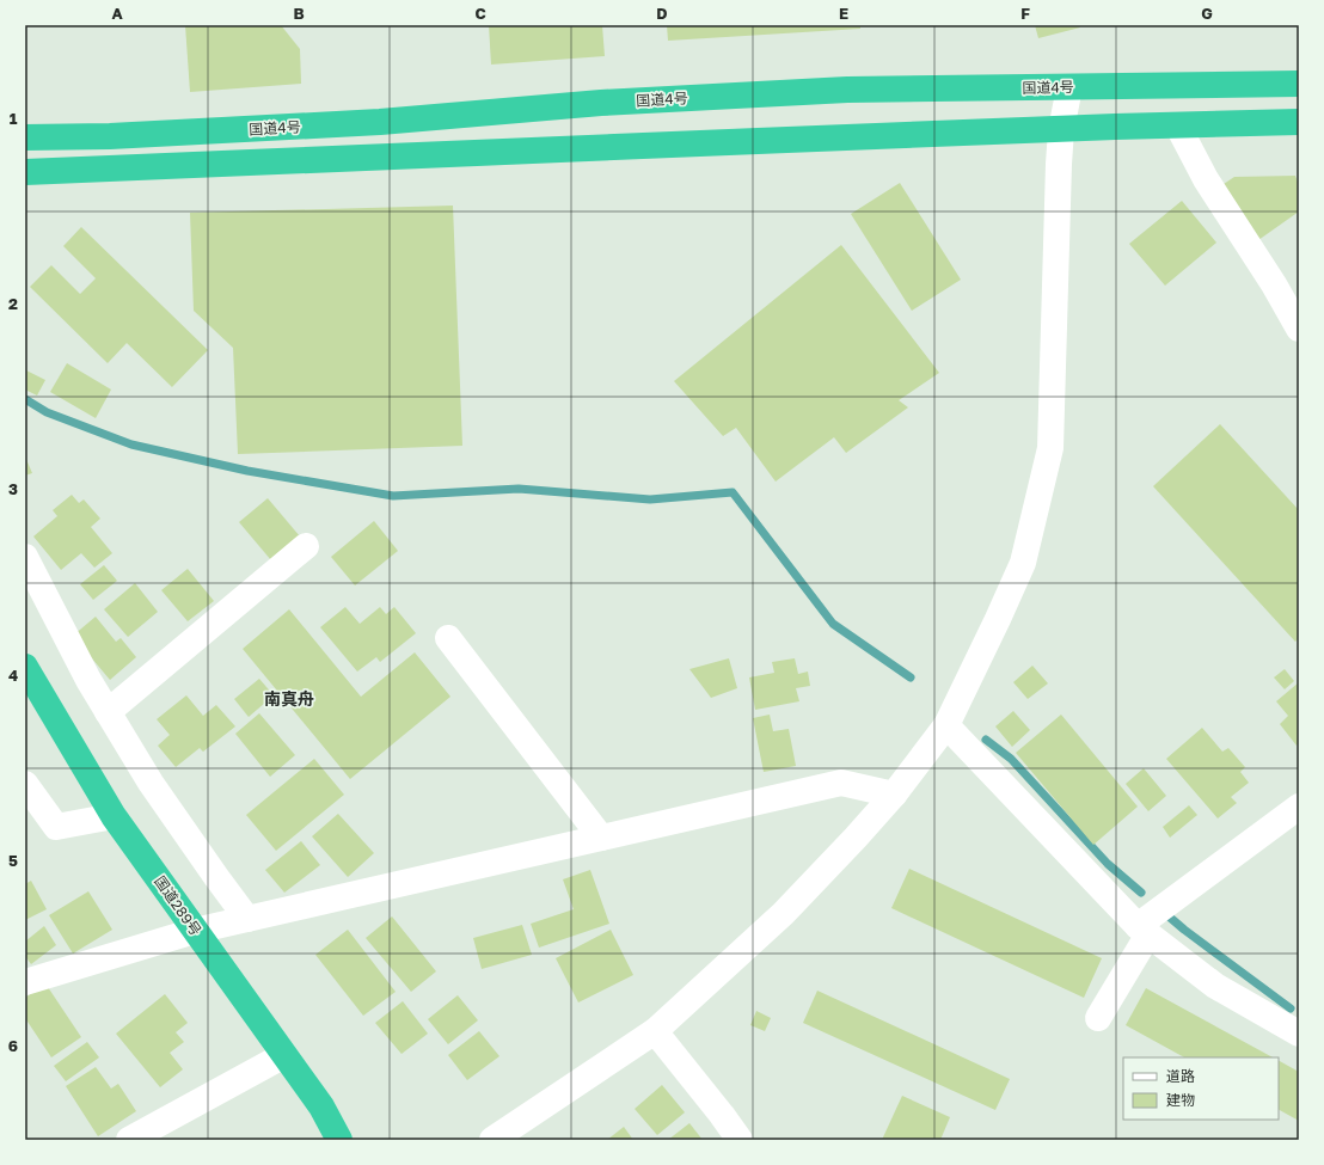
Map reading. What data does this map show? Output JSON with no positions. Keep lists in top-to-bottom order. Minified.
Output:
{"streets":{"highway":["国道4号","国道289号"]},"districts":["南真舟"],"legend":["道路","建物"],"grid":{"columns":["A","B","C","D","E","F","G"],"rows":["1","2","3","4","5","6"]}}
